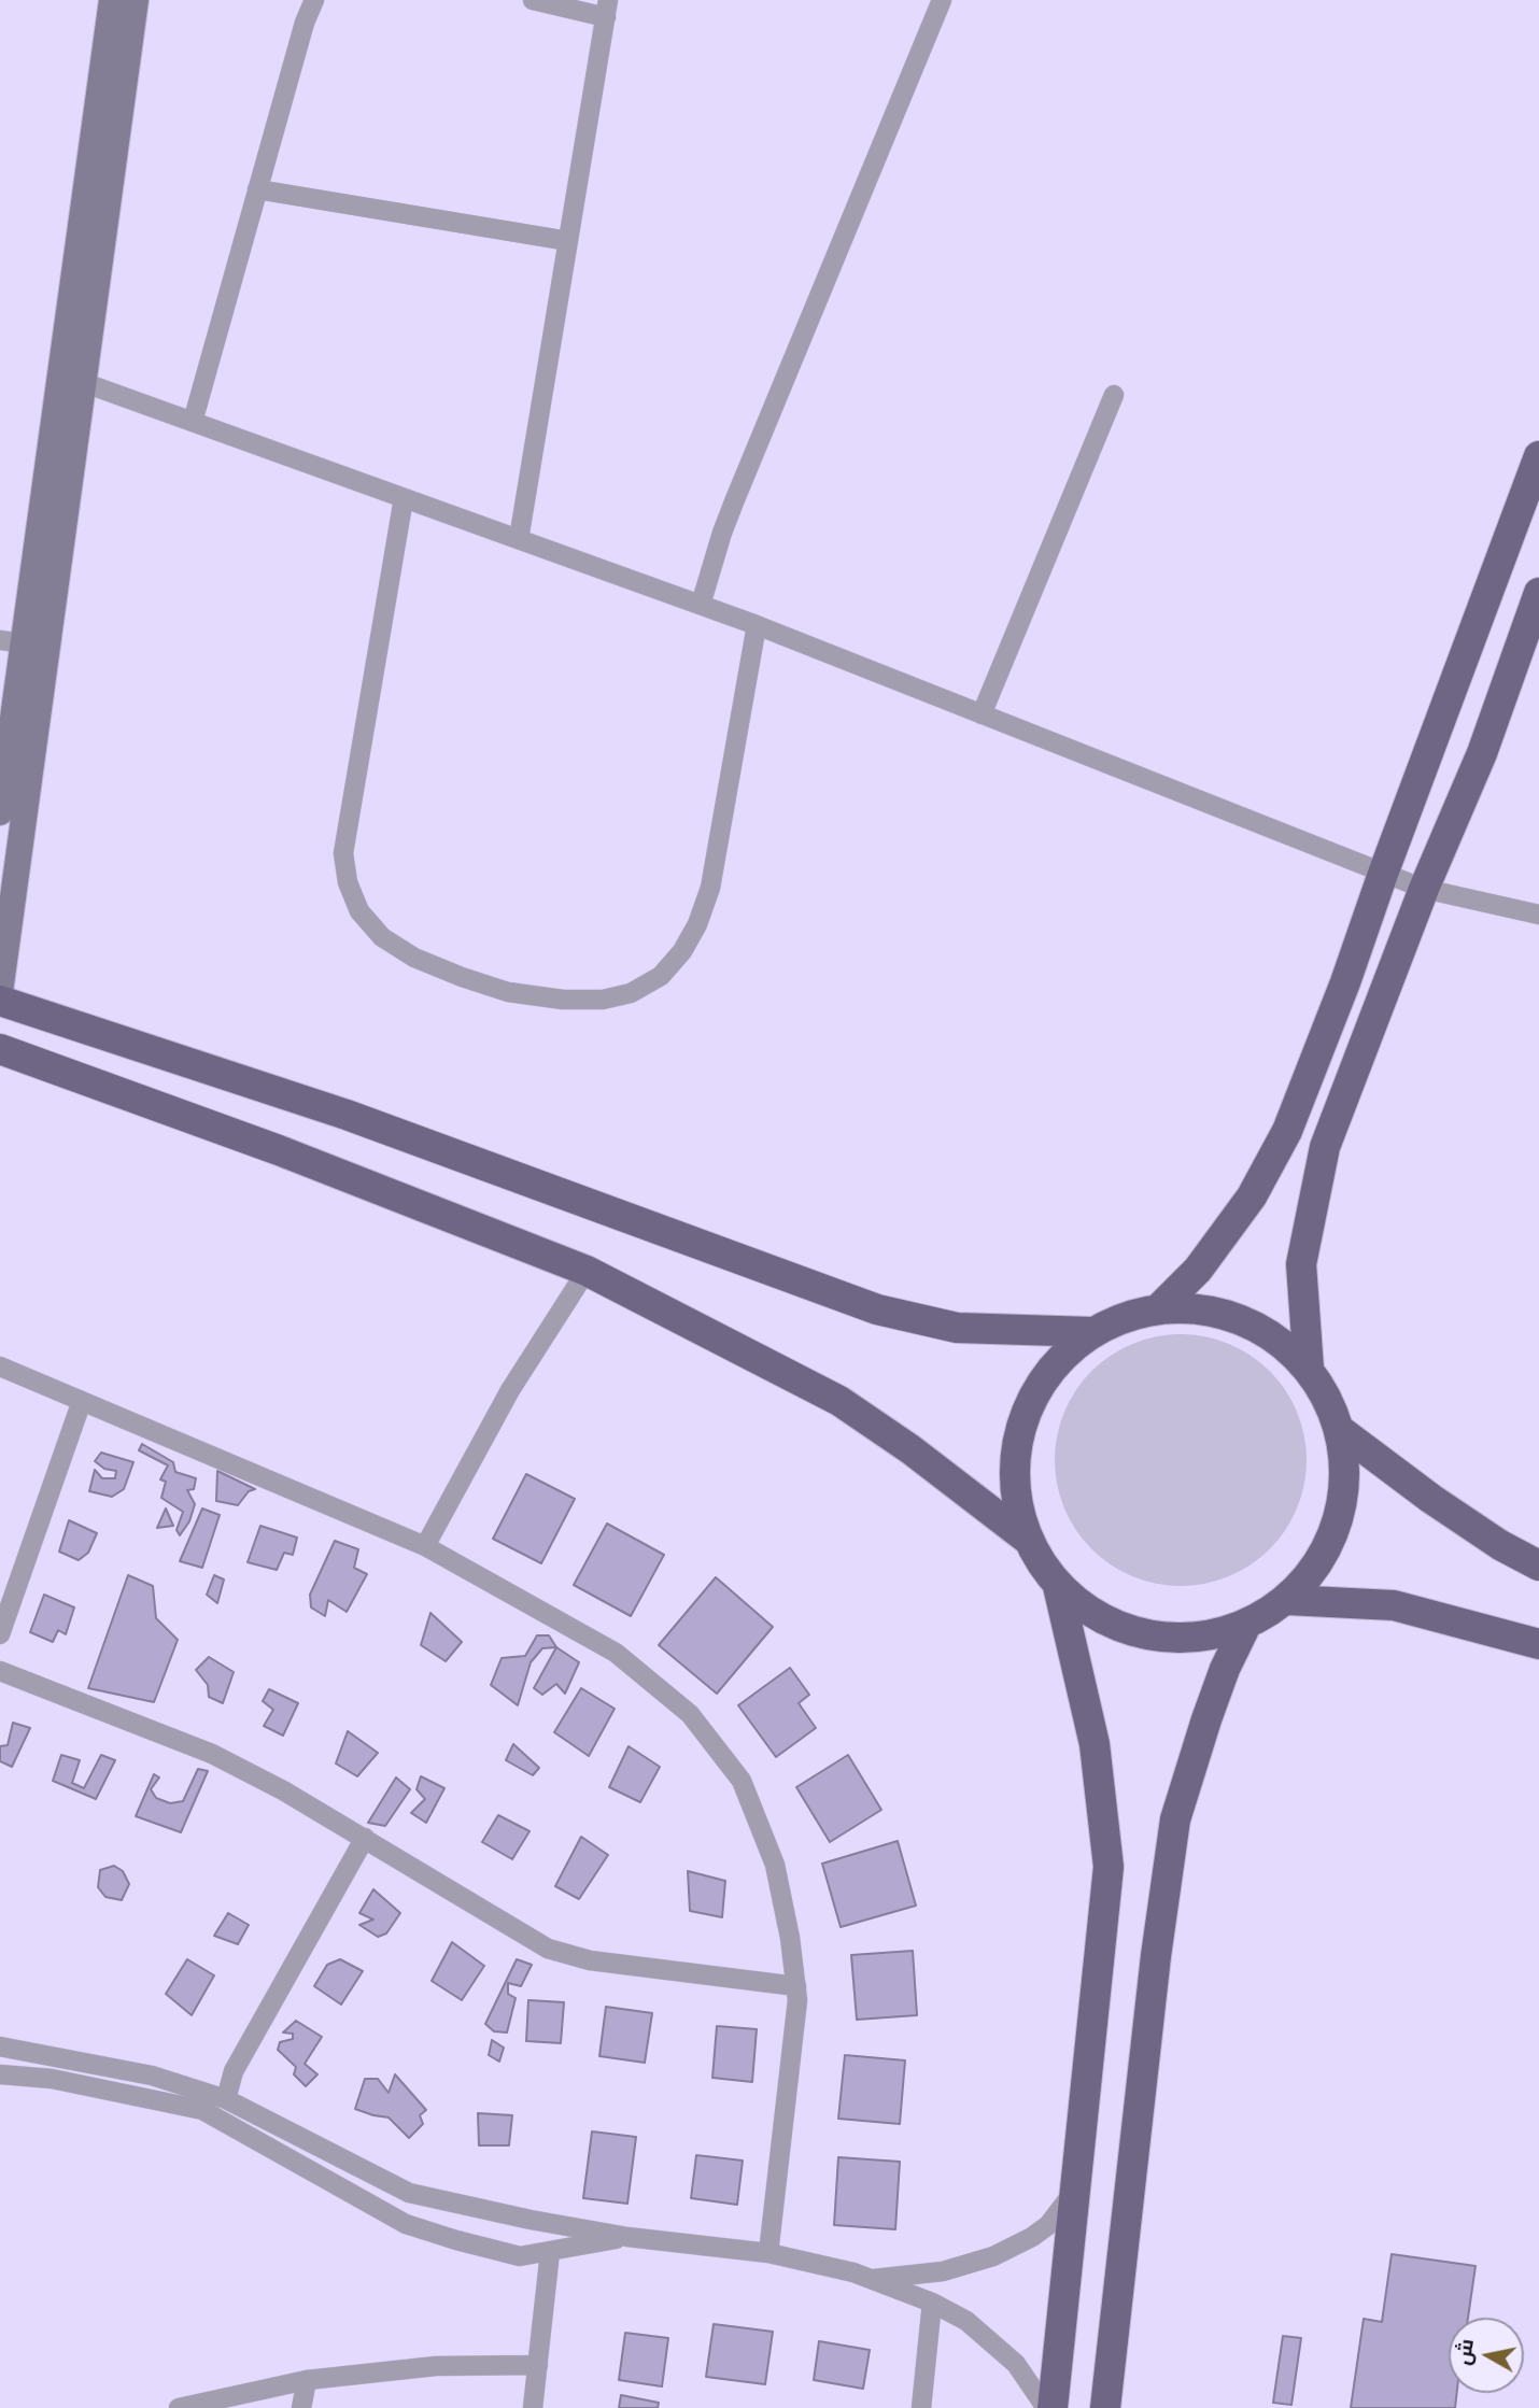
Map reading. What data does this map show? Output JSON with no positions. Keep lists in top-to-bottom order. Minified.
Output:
{"north":"left"}
